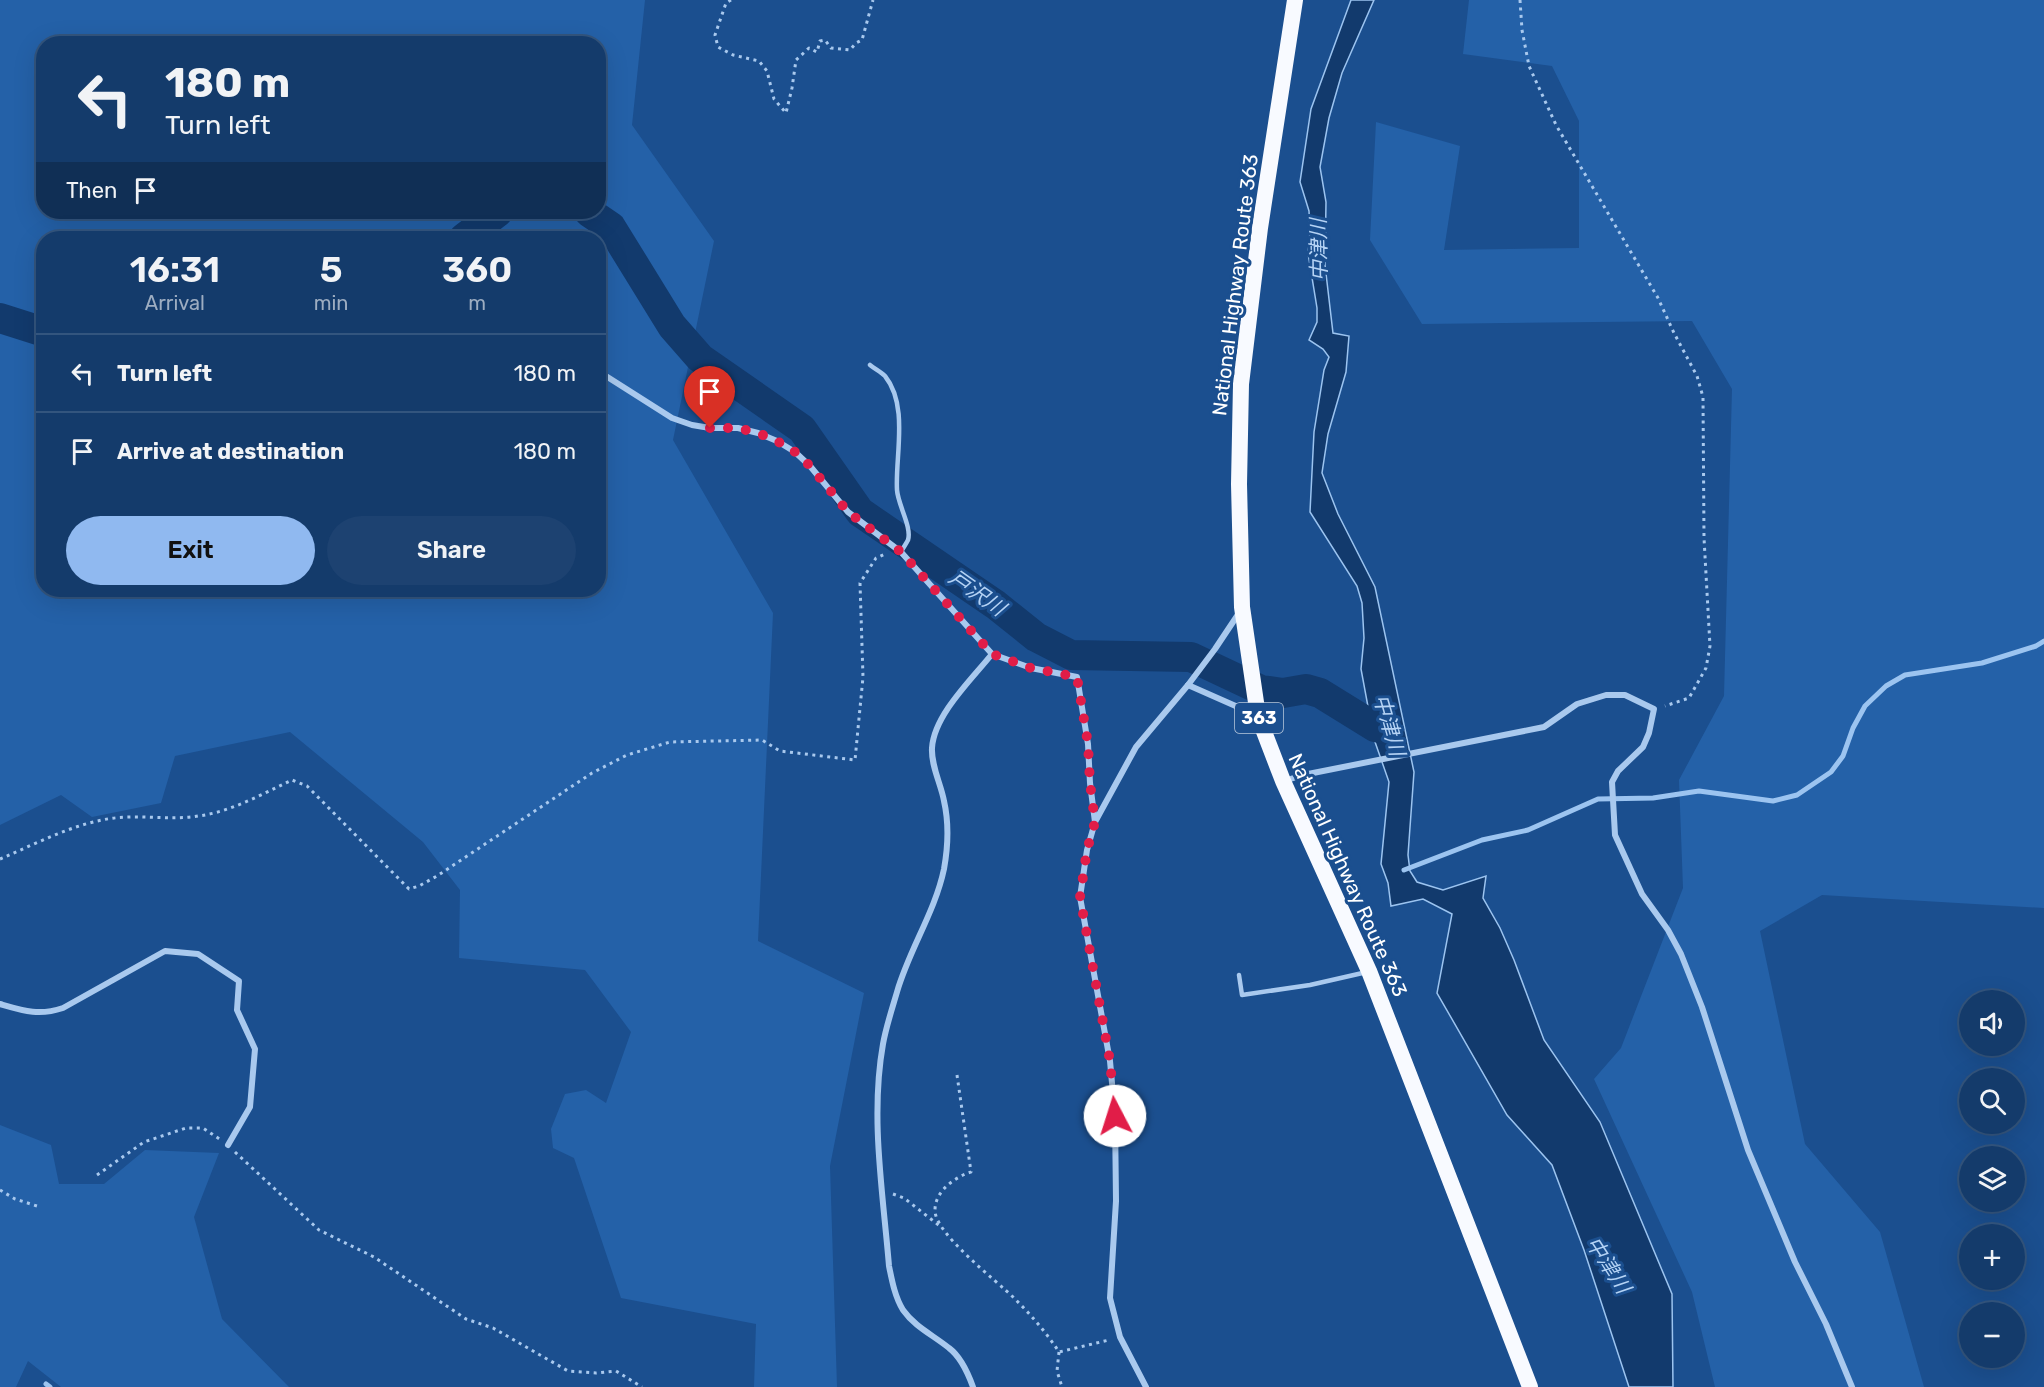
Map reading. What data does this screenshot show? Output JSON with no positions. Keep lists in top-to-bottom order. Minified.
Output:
{"streets":{"highway":["National Highway Route 363","363"]},"water":["中津川","戸沢川"],"page":{"turn":["180 m","Turn left"],"then":"Then","eta":["16:31","Arrival","5","min","360","m"],"list":[{"name":"Turn left","value":"180 m"},{"name":"Arrive at destination","value":"180 m"}],"buttons":["Exit","Share"],"map_buttons":["+","−"]}}
